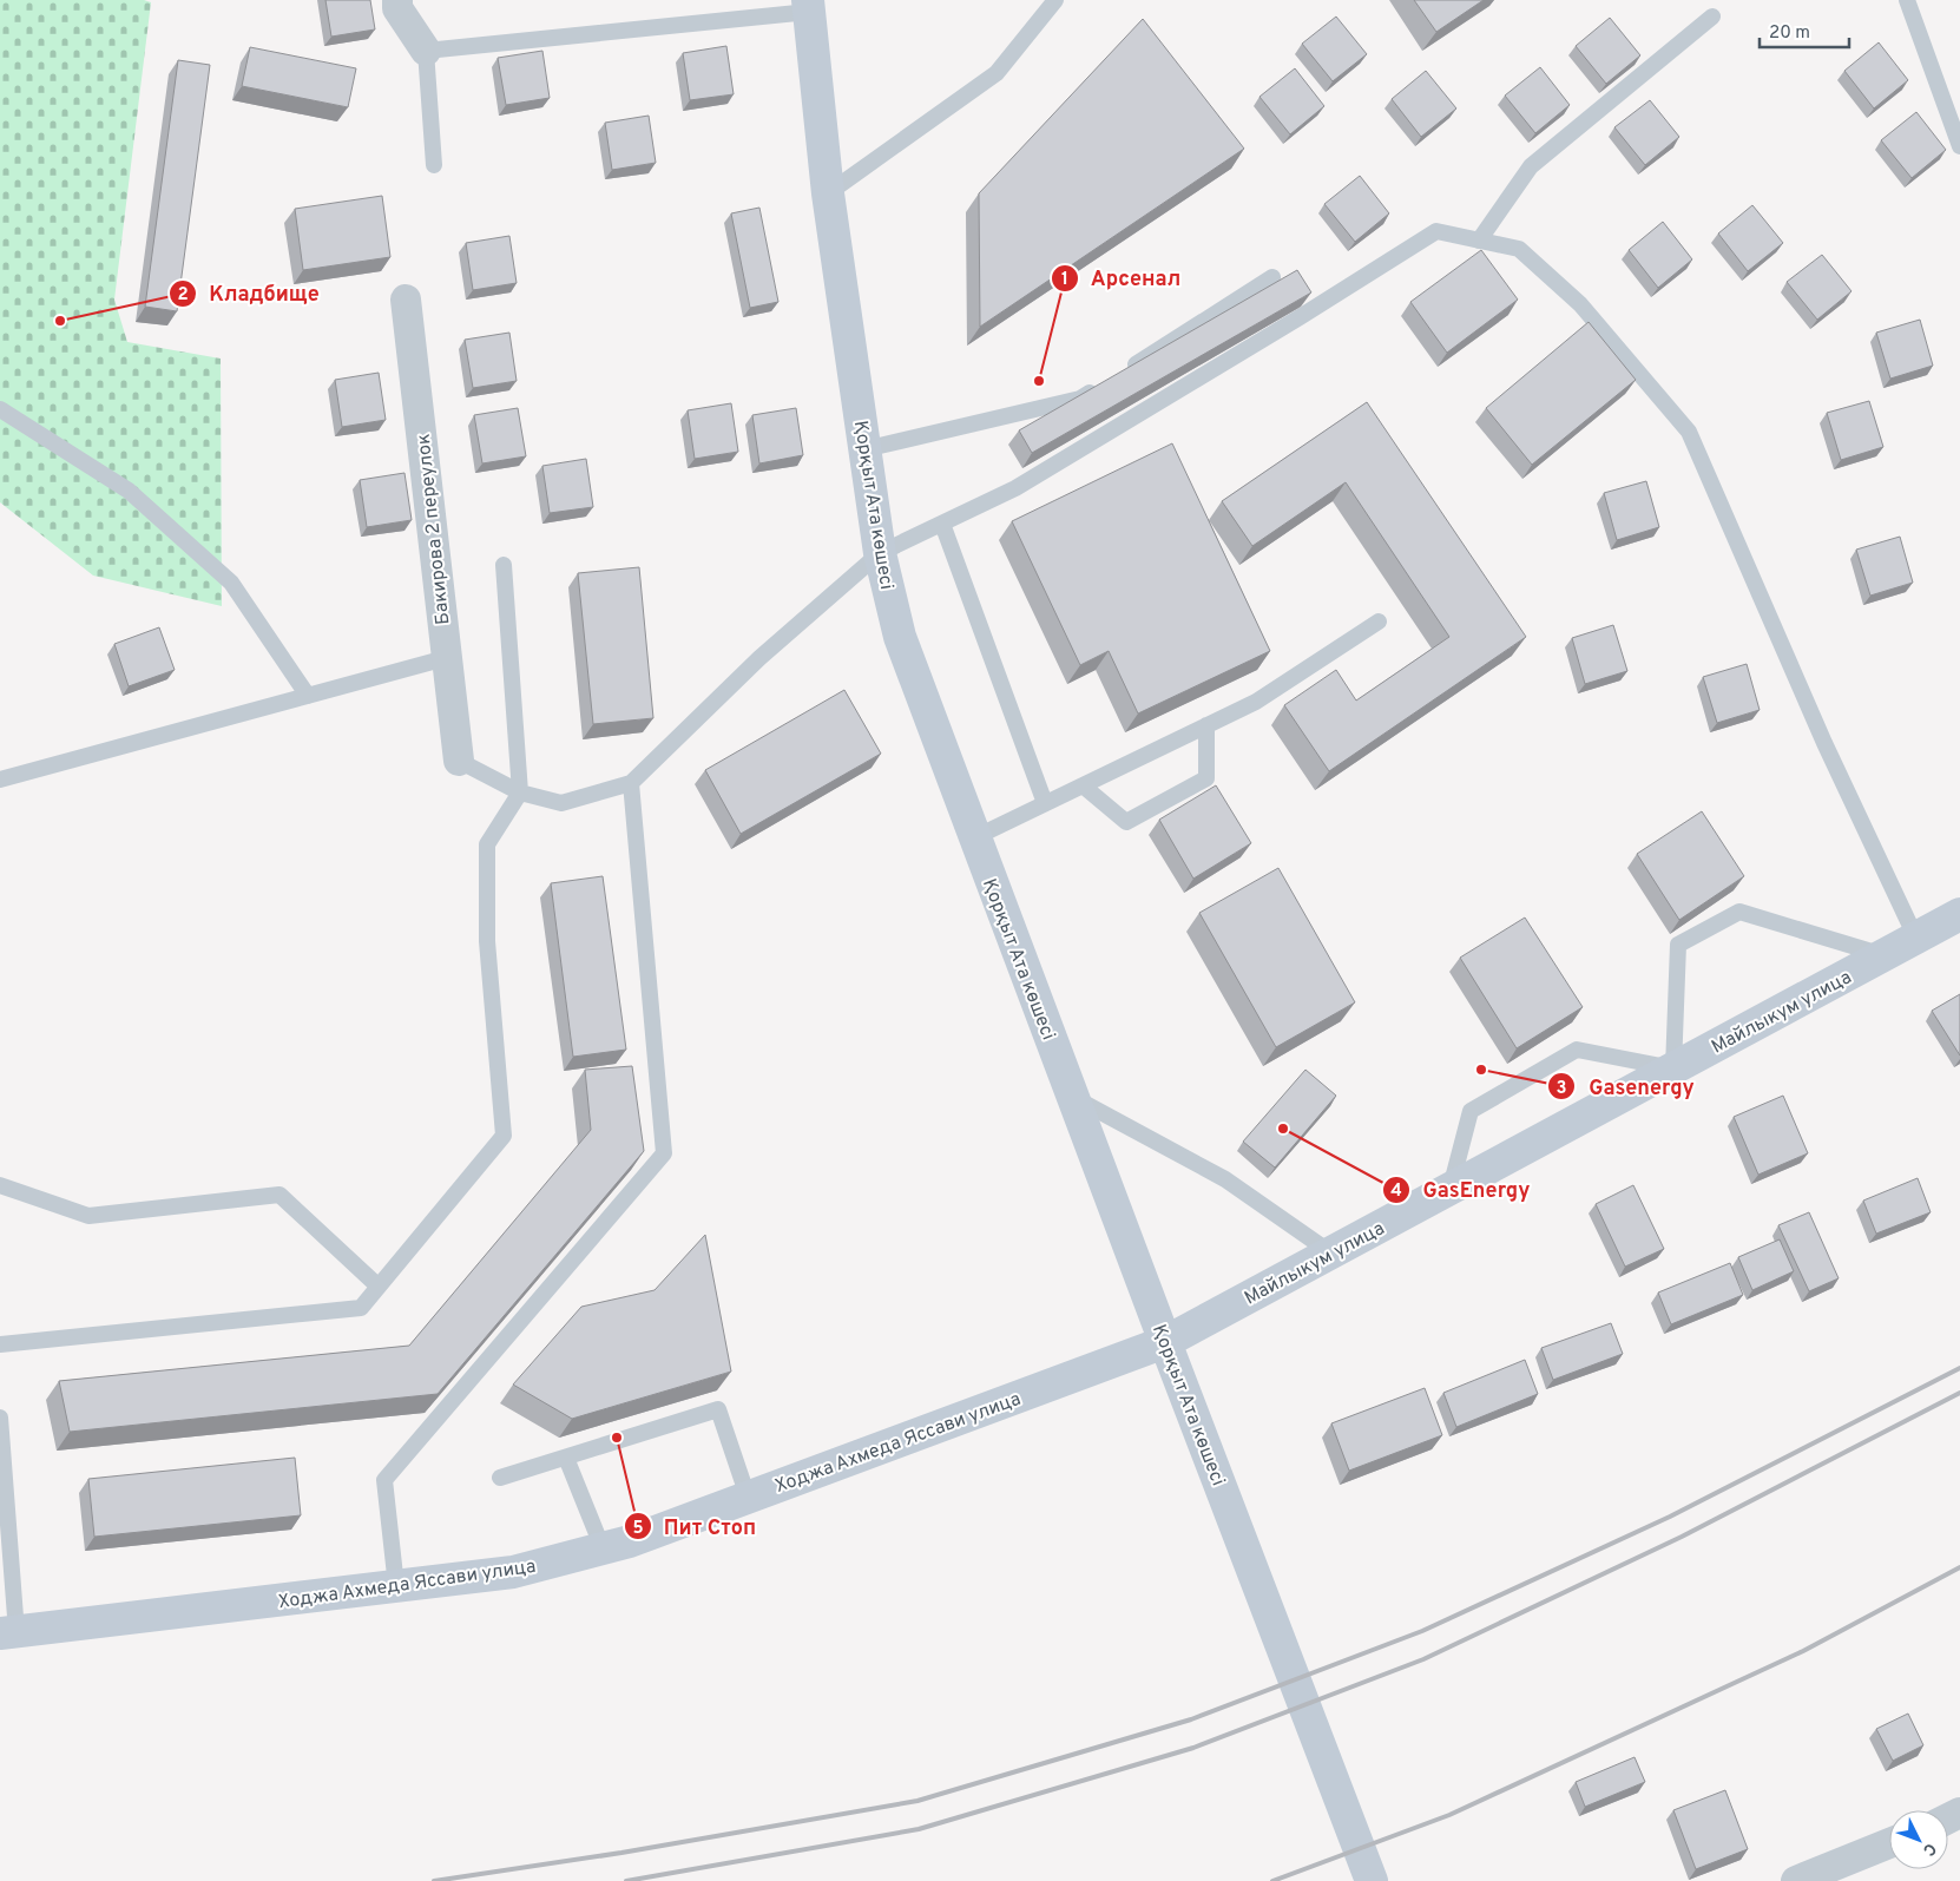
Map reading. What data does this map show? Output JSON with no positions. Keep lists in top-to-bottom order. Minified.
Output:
{"streets":{"street":["Қорқыт Ата көшесі","Бакирова 2 переулок","Майлыкум улица","Ходжа Ахмеда Яссави улица"]},"crossings":[["Қорқыт Ата көшесі","Майлыкум улица"],["Қорқыт Ата көшесі","Ходжа Ахмеда Яссави улица"],["Майлыкум улица","Ходжа Ахмеда Яссави улица"]],"places":["Кладбище","Арсенал","Gasenergy","GasEnergy","Пит Стоп"],"scale_bar":"20 m","north":"bottom right"}
